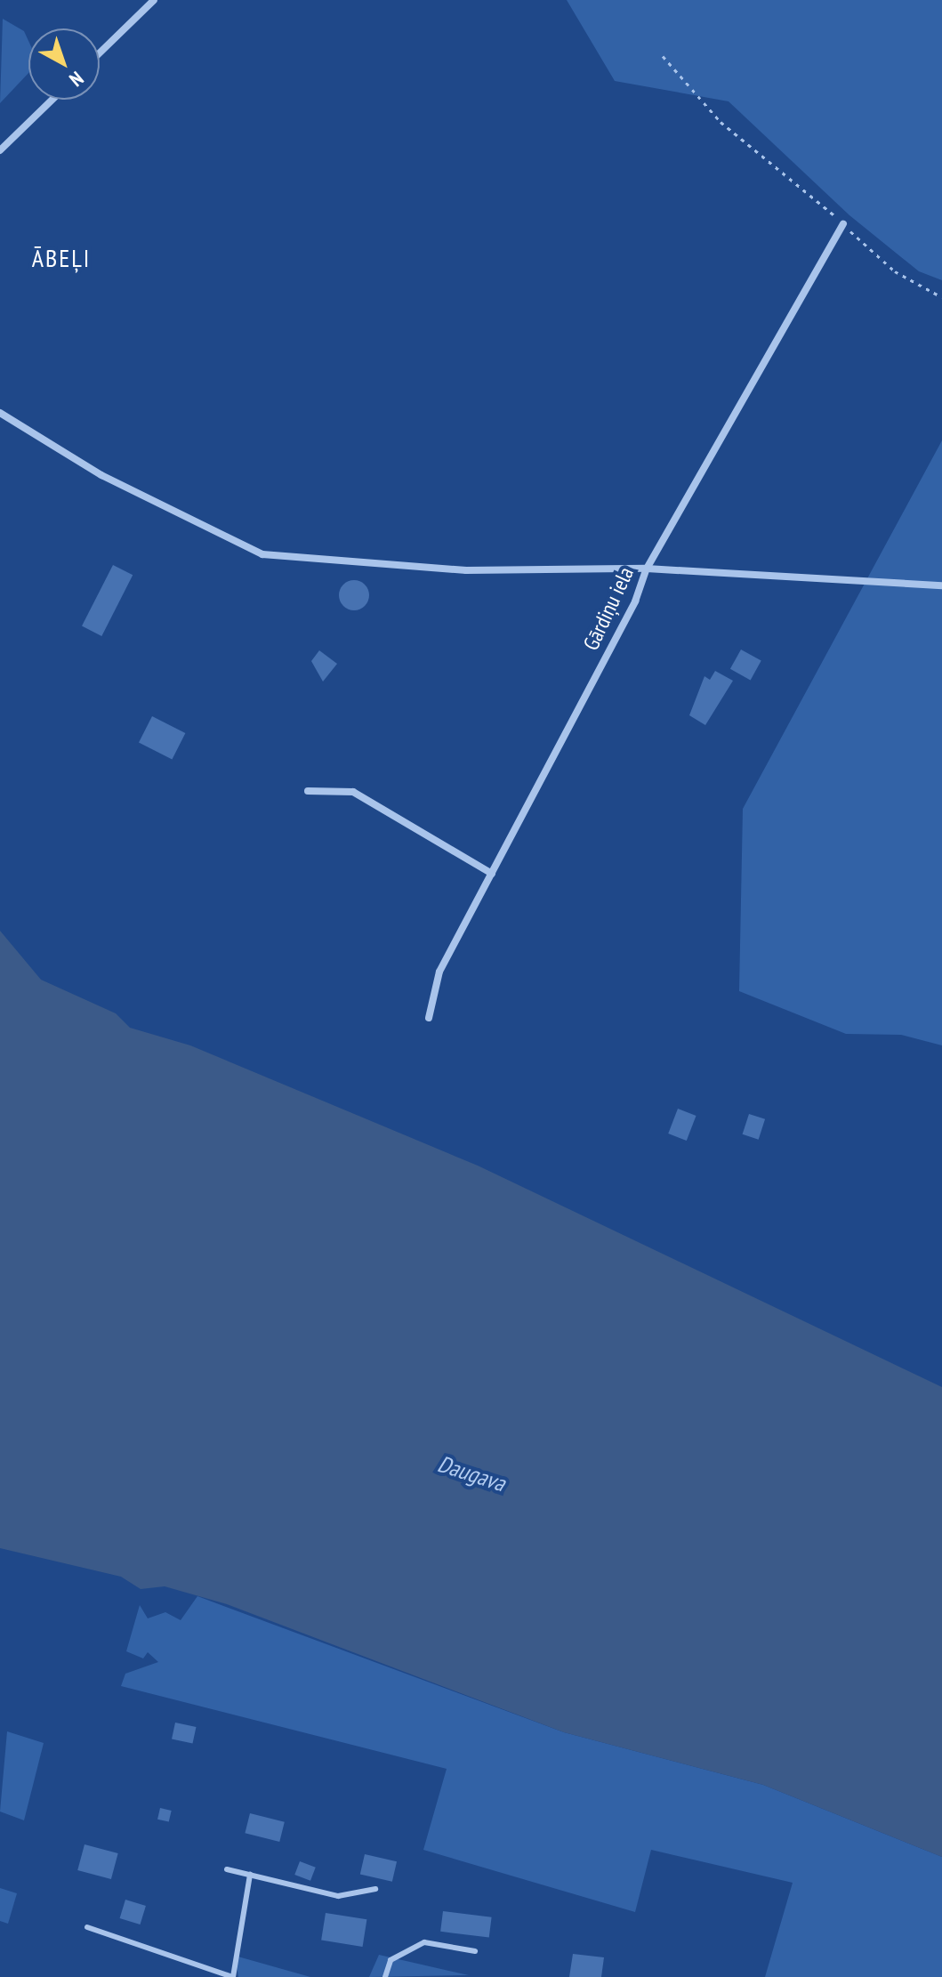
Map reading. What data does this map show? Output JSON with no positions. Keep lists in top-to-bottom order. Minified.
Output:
{"streets":{"street":["Gārdiņu iela"]},"districts":["ĀBEĻI"],"water":["Daugava"],"north":"bottom right"}
